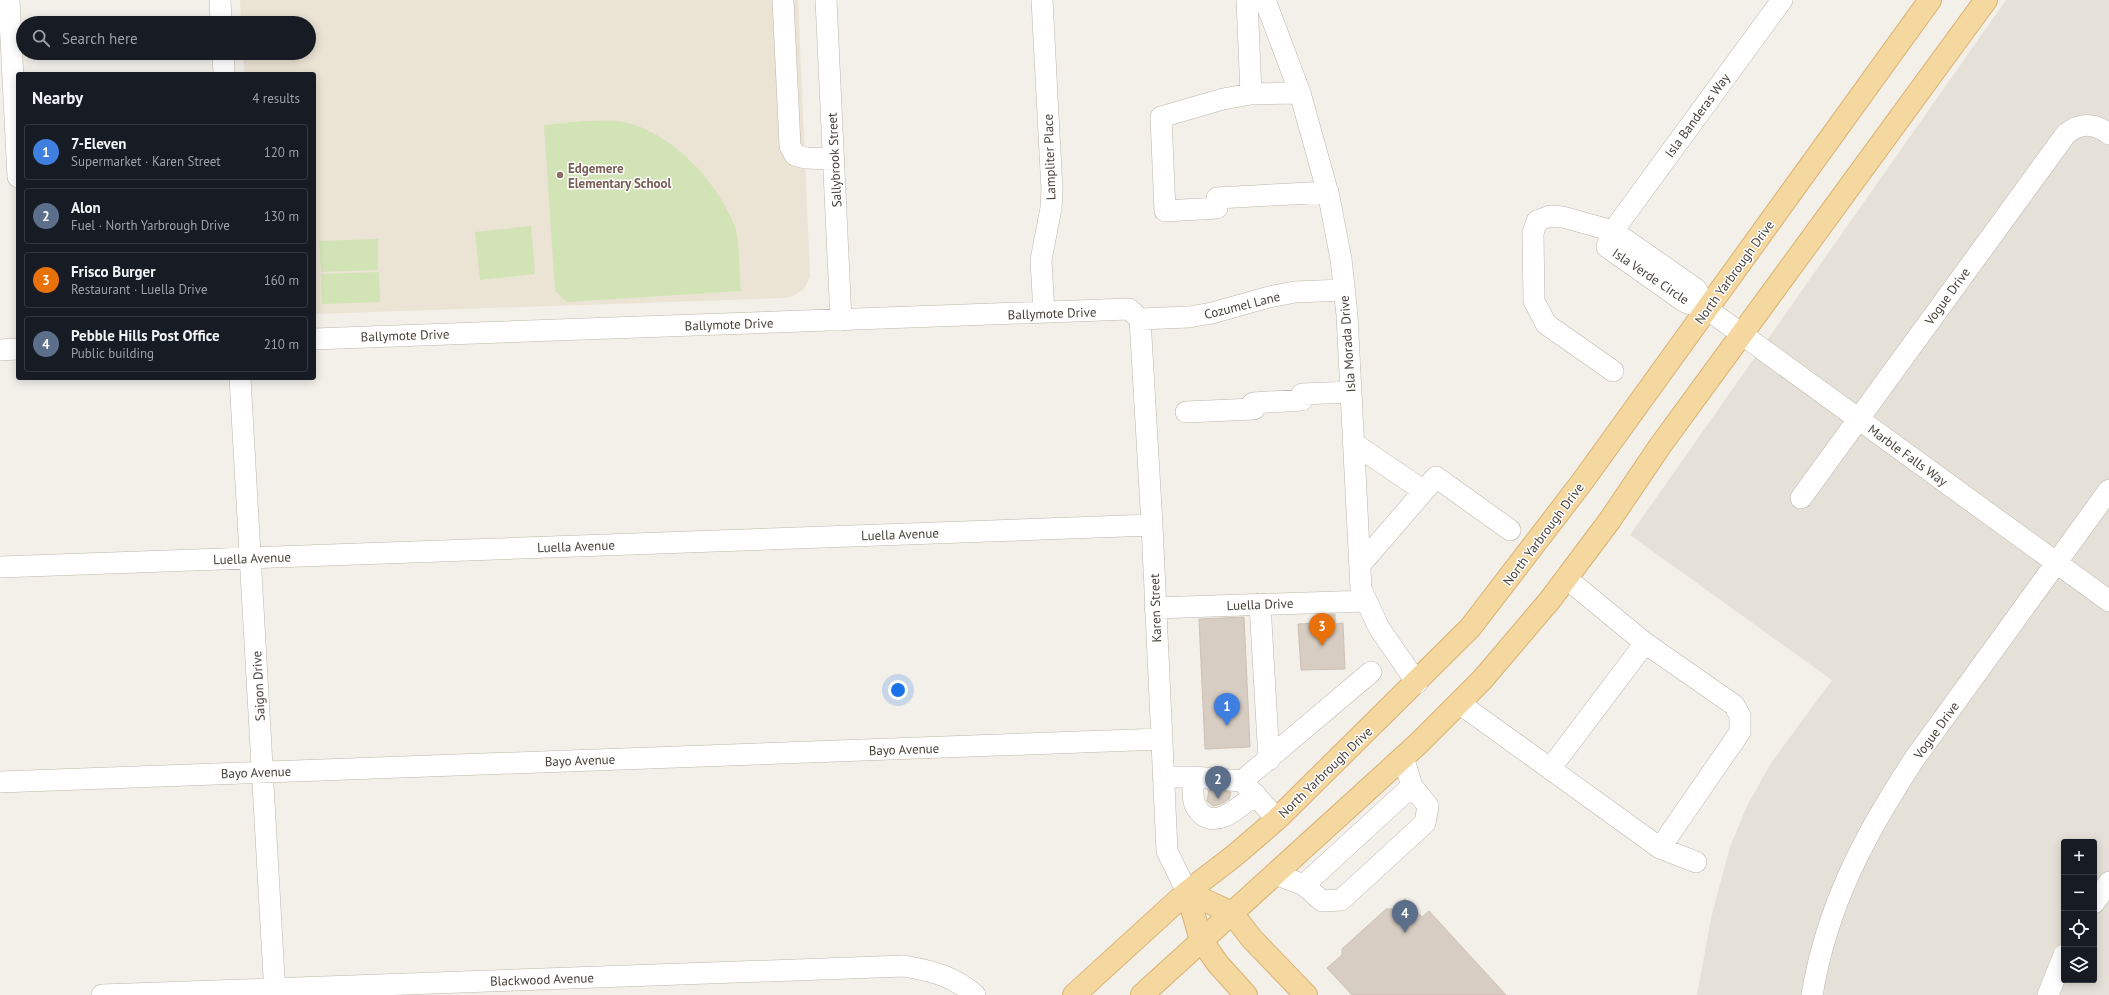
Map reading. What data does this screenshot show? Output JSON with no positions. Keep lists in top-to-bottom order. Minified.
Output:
{"streets":{"main road":["North Yarbrough Drive"],"street":["Isla Banderas Way","Lampliter Place","Sallybrook Street","Isla Verde Circle","Vogue Drive","Cozumel Lane","Ballymote Drive","Isla Morada Drive","Marble Falls Way","Luella Avenue","Luella Drive","Karen Street","Saigon Drive","Bayo Avenue","Blackwood Avenue"]},"crossings":[["Isla Banderas Way","Isla Verde Circle"],["Lampliter Place","Ballymote Drive"],["Sallybrook Street","Ballymote Drive"],["North Yarbrough Drive","Isla Verde Circle"],["North Yarbrough Drive","Isla Morada Drive"],["North Yarbrough Drive","Marble Falls Way"],["North Yarbrough Drive","Karen Street"],["Isla Verde Circle","Marble Falls Way"],["Vogue Drive","Marble Falls Way"],["Cozumel Lane","Ballymote Drive"],["Cozumel Lane","Isla Morada Drive"],["Cozumel Lane","Karen Street"],["Ballymote Drive","Karen Street"],["Isla Morada Drive","Luella Drive"],["Luella Avenue","Karen Street"],["Luella Avenue","Saigon Drive"],["Luella Drive","Karen Street"],["Karen Street","Bayo Avenue"],["Saigon Drive","Bayo Avenue"],["Saigon Drive","Blackwood Avenue"]],"places":["Edgemere Elementary School"],"page":{"search":"Search here","heading":["Nearby","4 results"],"list":[{"mark":"1","name":"7-Eleven","note":"Supermarket · Karen Street","value":"120 m"},{"mark":"2","name":"Alon","note":"Fuel · North Yarbrough Drive","value":"130 m"},{"mark":"3","name":"Frisco Burger","note":"Restaurant · Luella Drive","value":"160 m"},{"mark":"4","name":"Pebble Hills Post Office","note":"Public building","value":"210 m"}],"pins":["3","1","2","4"],"map_buttons":["+","−"]}}
